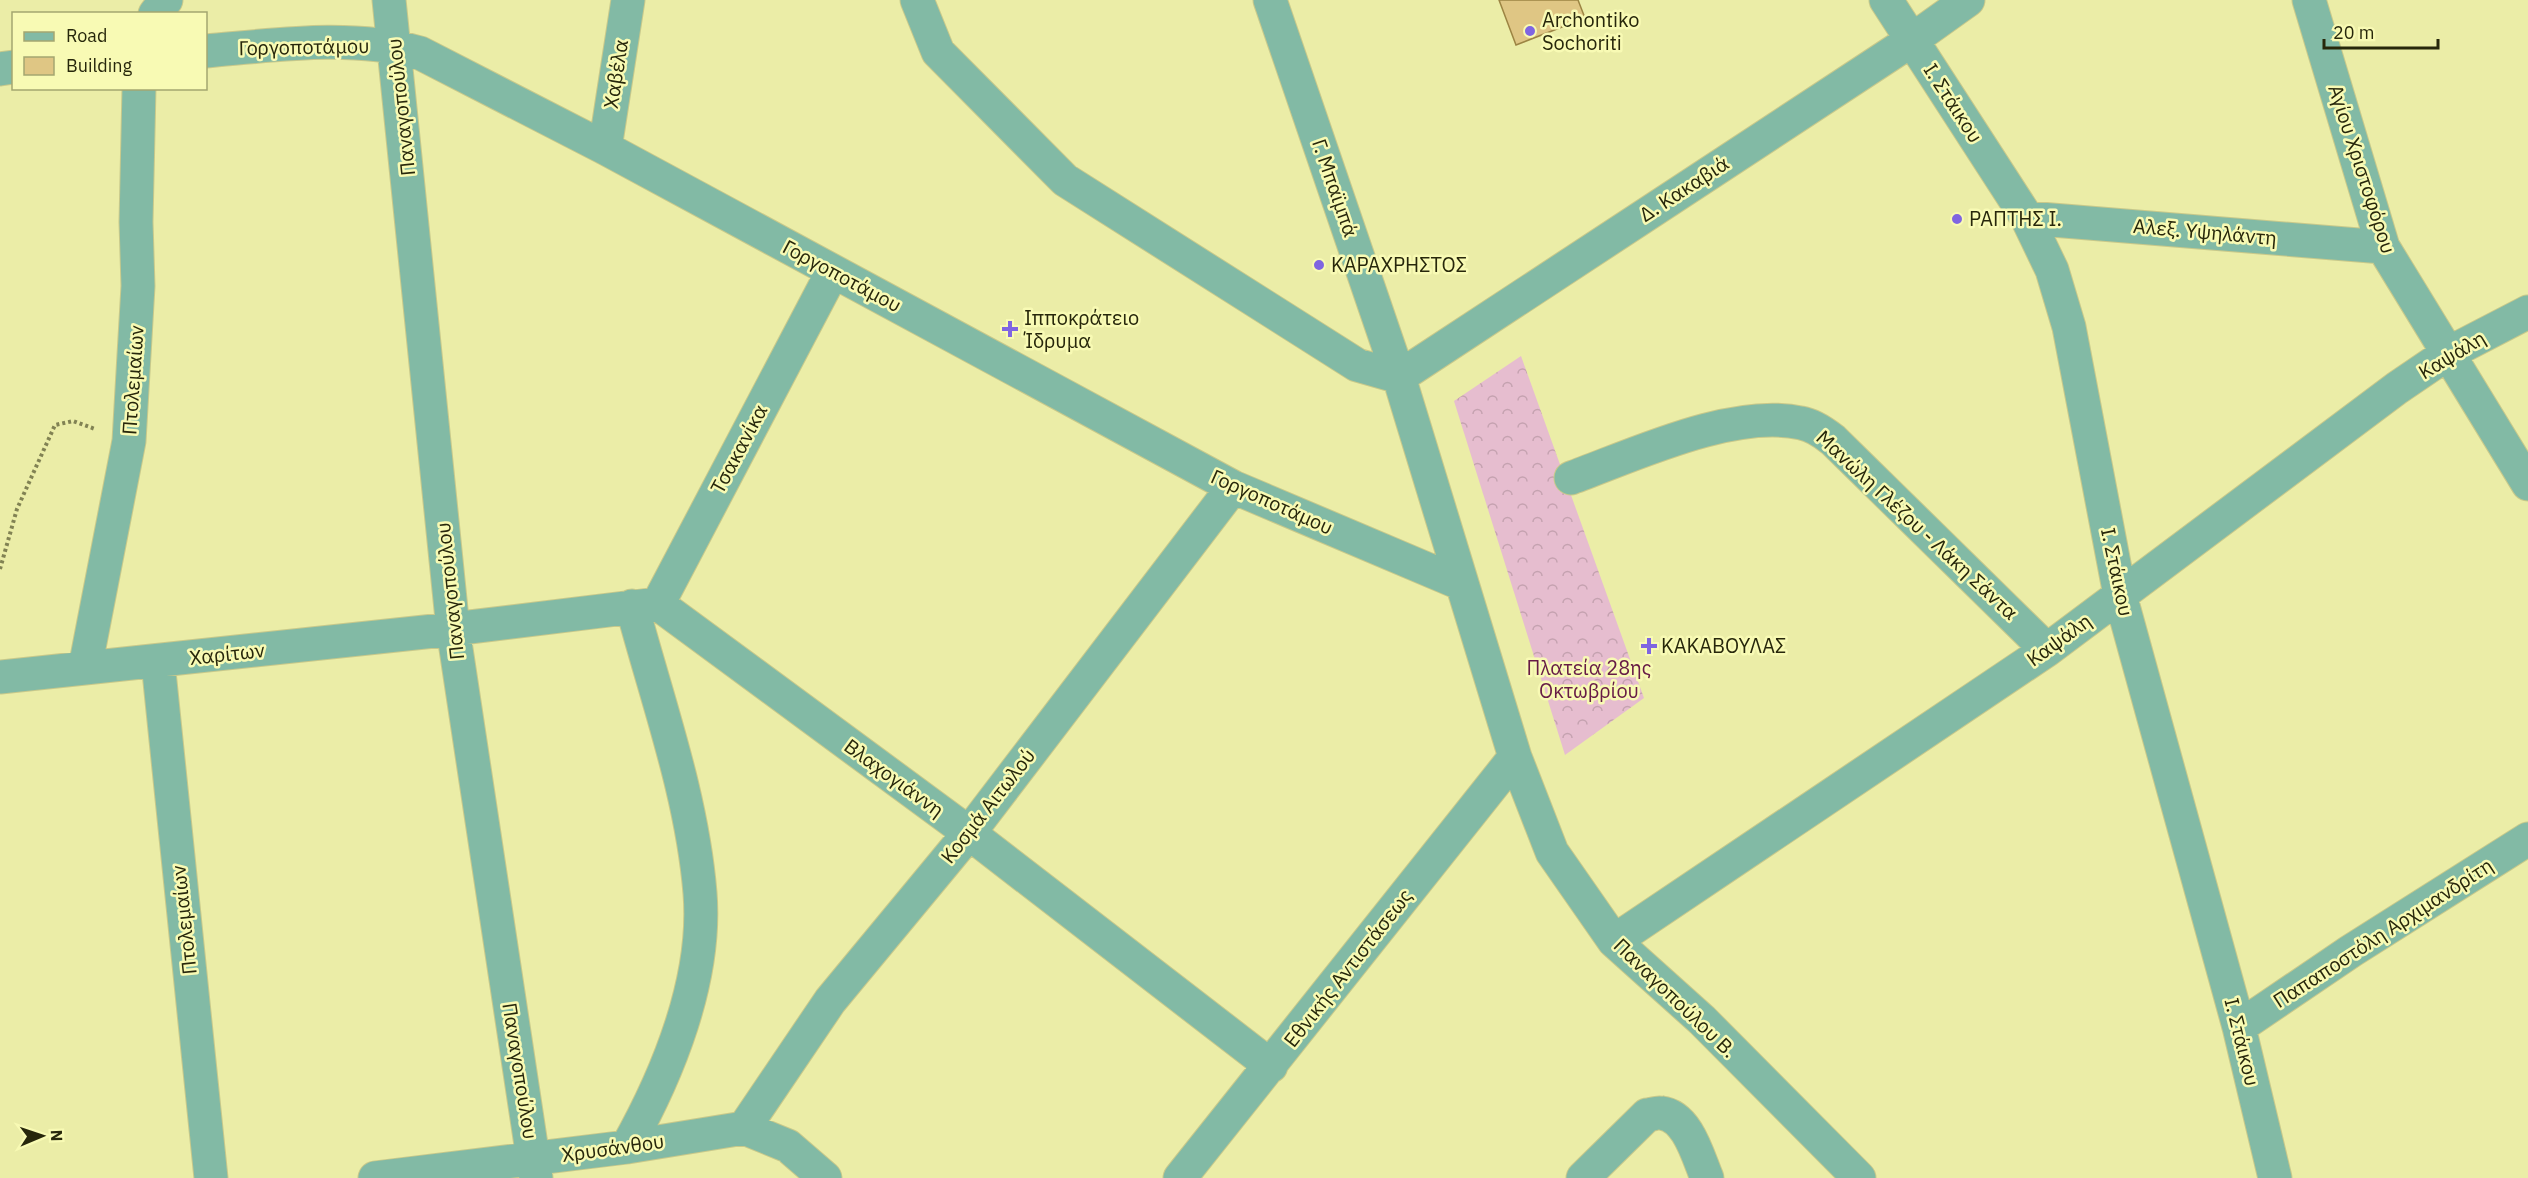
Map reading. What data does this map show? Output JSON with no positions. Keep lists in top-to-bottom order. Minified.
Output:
{"streets":{"street":["Γοργοποτάμου","Χαβέλα","Ι. Στάικου","Παναγοπούλου","Αγίου Χριστοφόρου","Γ. Μπαϊμπά","Δ. Κακαβιά","Αλεξ. Υψηλάντη","Καψάλη","Πτολεμαίων","Τσακανίκα","Μανώλη Γλέζου - Λάκη Σάντα","Χαρίτων","Βλαχογιάννη","Κοσμά Αιτωλού","Παπαποστόλη Αρχιμανδρίτη","Εθνικής Αντιστάσεως","Παναγοπούλου Β.","Χρυσάνθου"]},"crossings":[["Γοργοποτάμου","Χαβέλα"],["Γοργοποτάμου","Παναγοπούλου"],["Γοργοποτάμου","Τσακανίκα"],["Γοργοποτάμου","Κοσμά Αιτωλού"],["Ι. Στάικου","Δ. Κακαβιά"],["Ι. Στάικου","Αλεξ. Υψηλάντη"],["Ι. Στάικου","Καψάλη"],["Ι. Στάικου","Παπαποστόλη Αρχιμανδρίτη"],["Παναγοπούλου","Χαρίτων"],["Παναγοπούλου","Χρυσάνθου"],["Αγίου Χριστοφόρου","Αλεξ. Υψηλάντη"],["Αγίου Χριστοφόρου","Καψάλη"],["Γ. Μπαϊμπά","Δ. Κακαβιά"],["Καψάλη","Μανώλη Γλέζου - Λάκη Σάντα"],["Καψάλη","Παναγοπούλου Β."],["Πτολεμαίων","Χαρίτων"],["Τσακανίκα","Χαρίτων"],["Τσακανίκα","Βλαχογιάννη"],["Χαρίτων","Βλαχογιάννη"],["Βλαχογιάννη","Κοσμά Αιτωλού"],["Βλαχογιάννη","Εθνικής Αντιστάσεως"],["Κοσμά Αιτωλού","Χρυσάνθου"],["Εθνικής Αντιστάσεως","Παναγοπούλου Β."]],"parks":["Πλατεία 28ης Οκτωβρίου"],"places":{"other":["Archontiko Sochoriti","ΡΑΠΤΗΣ Ι.","ΚΑΡΑΧΡΗΣΤΟΣ"],"health":["Ιπποκράτειο Ίδρυμα","ΚΑΚΑΒΟΥΛΑΣ"]},"legend":["Road","Building"],"scale_bar":"20 m","north":"right"}
